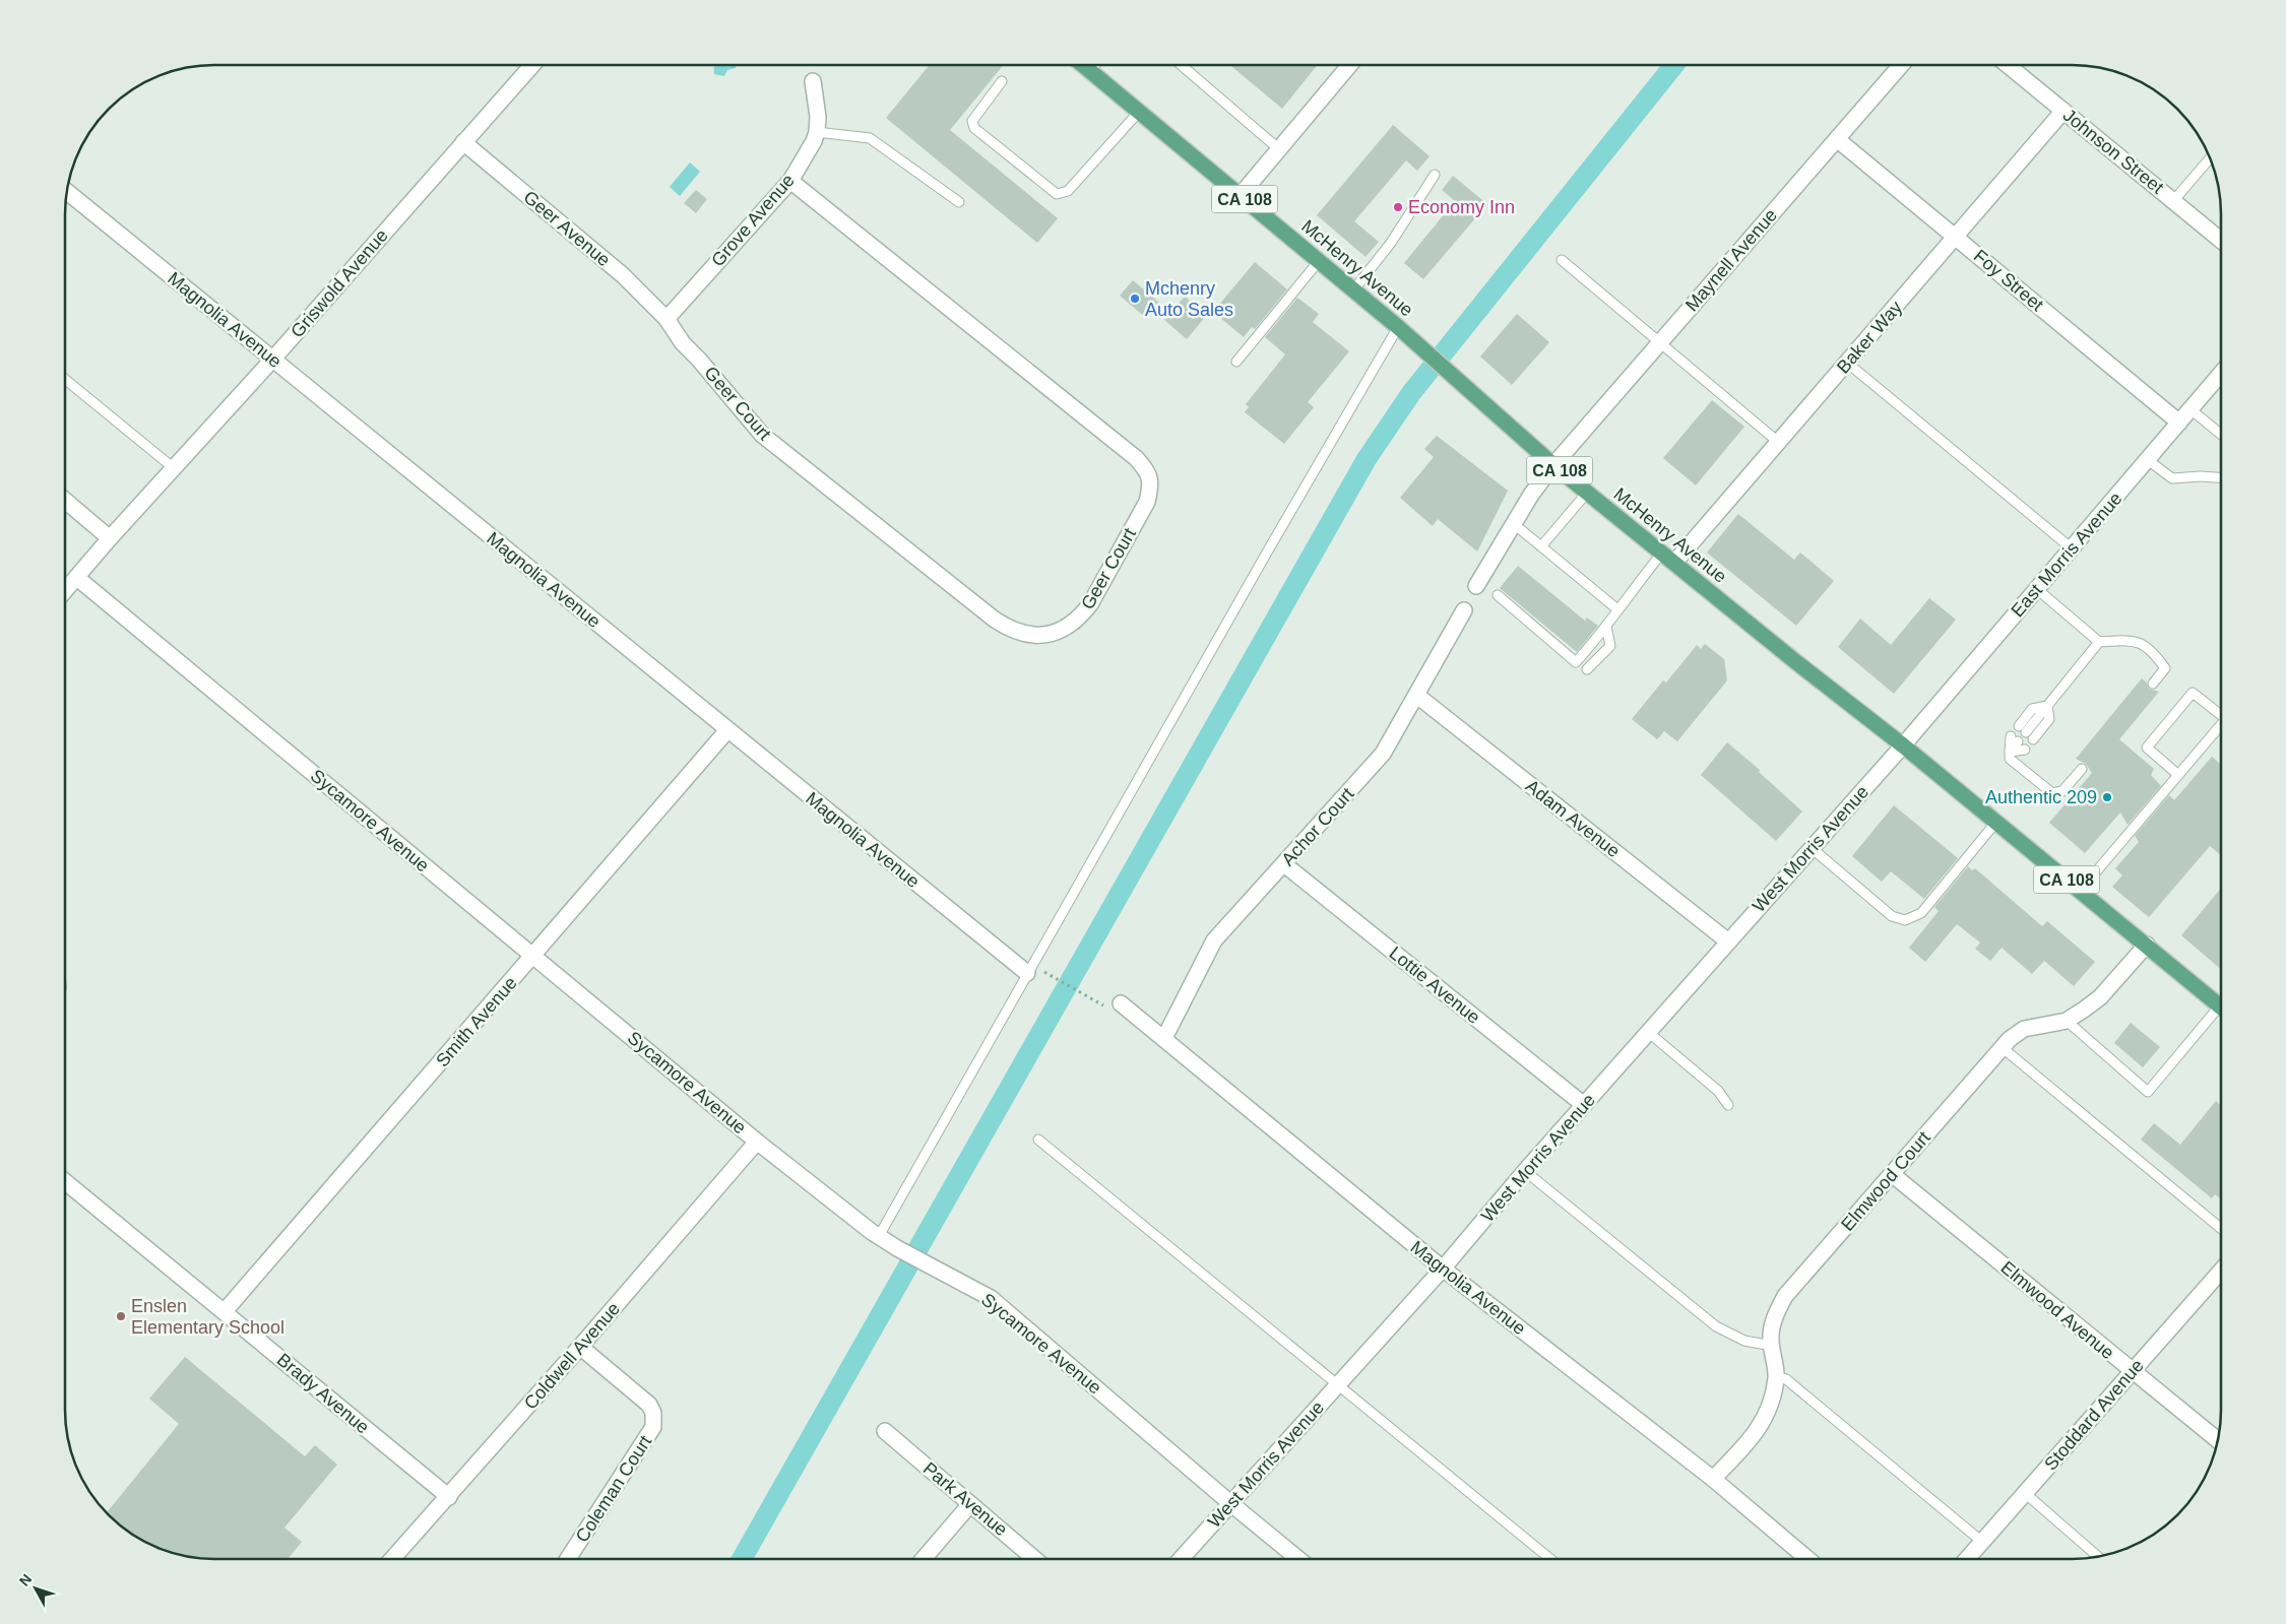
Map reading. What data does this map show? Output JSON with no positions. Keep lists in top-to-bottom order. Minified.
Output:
{"streets":{"main road":["CA 108","McHenry Avenue"],"street":["Johnson Street","Grove Avenue","Geer Avenue","Maynell Avenue","Foy Street","Griswold Avenue","Magnolia Avenue","Baker Way","Geer Court","East Morris Avenue","Adam Avenue","Sycamore Avenue","Achor Court","West Morris Avenue","Lottie Avenue","Smith Avenue","Elmwood Court","Elmwood Avenue","Coldwell Avenue","Brady Avenue","Stoddard Avenue","Coleman Court","Park Avenue"]},"crossings":[["Johnson Street","Baker Way"],["Grove Avenue","Geer Avenue"],["Grove Avenue","Geer Court"],["Geer Avenue","Griswold Avenue"],["Geer Avenue","Geer Court"],["Maynell Avenue","McHenry Avenue"],["Maynell Avenue","Foy Street"],["McHenry Avenue","Baker Way"],["McHenry Avenue","East Morris Avenue"],["McHenry Avenue","West Morris Avenue"],["McHenry Avenue","Elmwood Court"],["Foy Street","Baker Way"],["Foy Street","East Morris Avenue"],["Griswold Avenue","Magnolia Avenue"],["Griswold Avenue","Sycamore Avenue"],["Magnolia Avenue","Achor Court"],["Magnolia Avenue","West Morris Avenue"],["Magnolia Avenue","Smith Avenue"],["Magnolia Avenue","Elmwood Court"],["East Morris Avenue","West Morris Avenue"],["Adam Avenue","Achor Court"],["Adam Avenue","West Morris Avenue"],["Sycamore Avenue","West Morris Avenue"],["Sycamore Avenue","Smith Avenue"],["Sycamore Avenue","Coldwell Avenue"],["Achor Court","Lottie Avenue"],["West Morris Avenue","Lottie Avenue"],["Smith Avenue","Brady Avenue"],["Elmwood Court","Elmwood Avenue"],["Elmwood Avenue","Stoddard Avenue"],["Coldwell Avenue","Brady Avenue"],["Coldwell Avenue","Coleman Court"]],"places":["Economy Inn","Mchenry Auto Sales","Authentic 209","Enslen Elementary School"],"north":"top left"}
